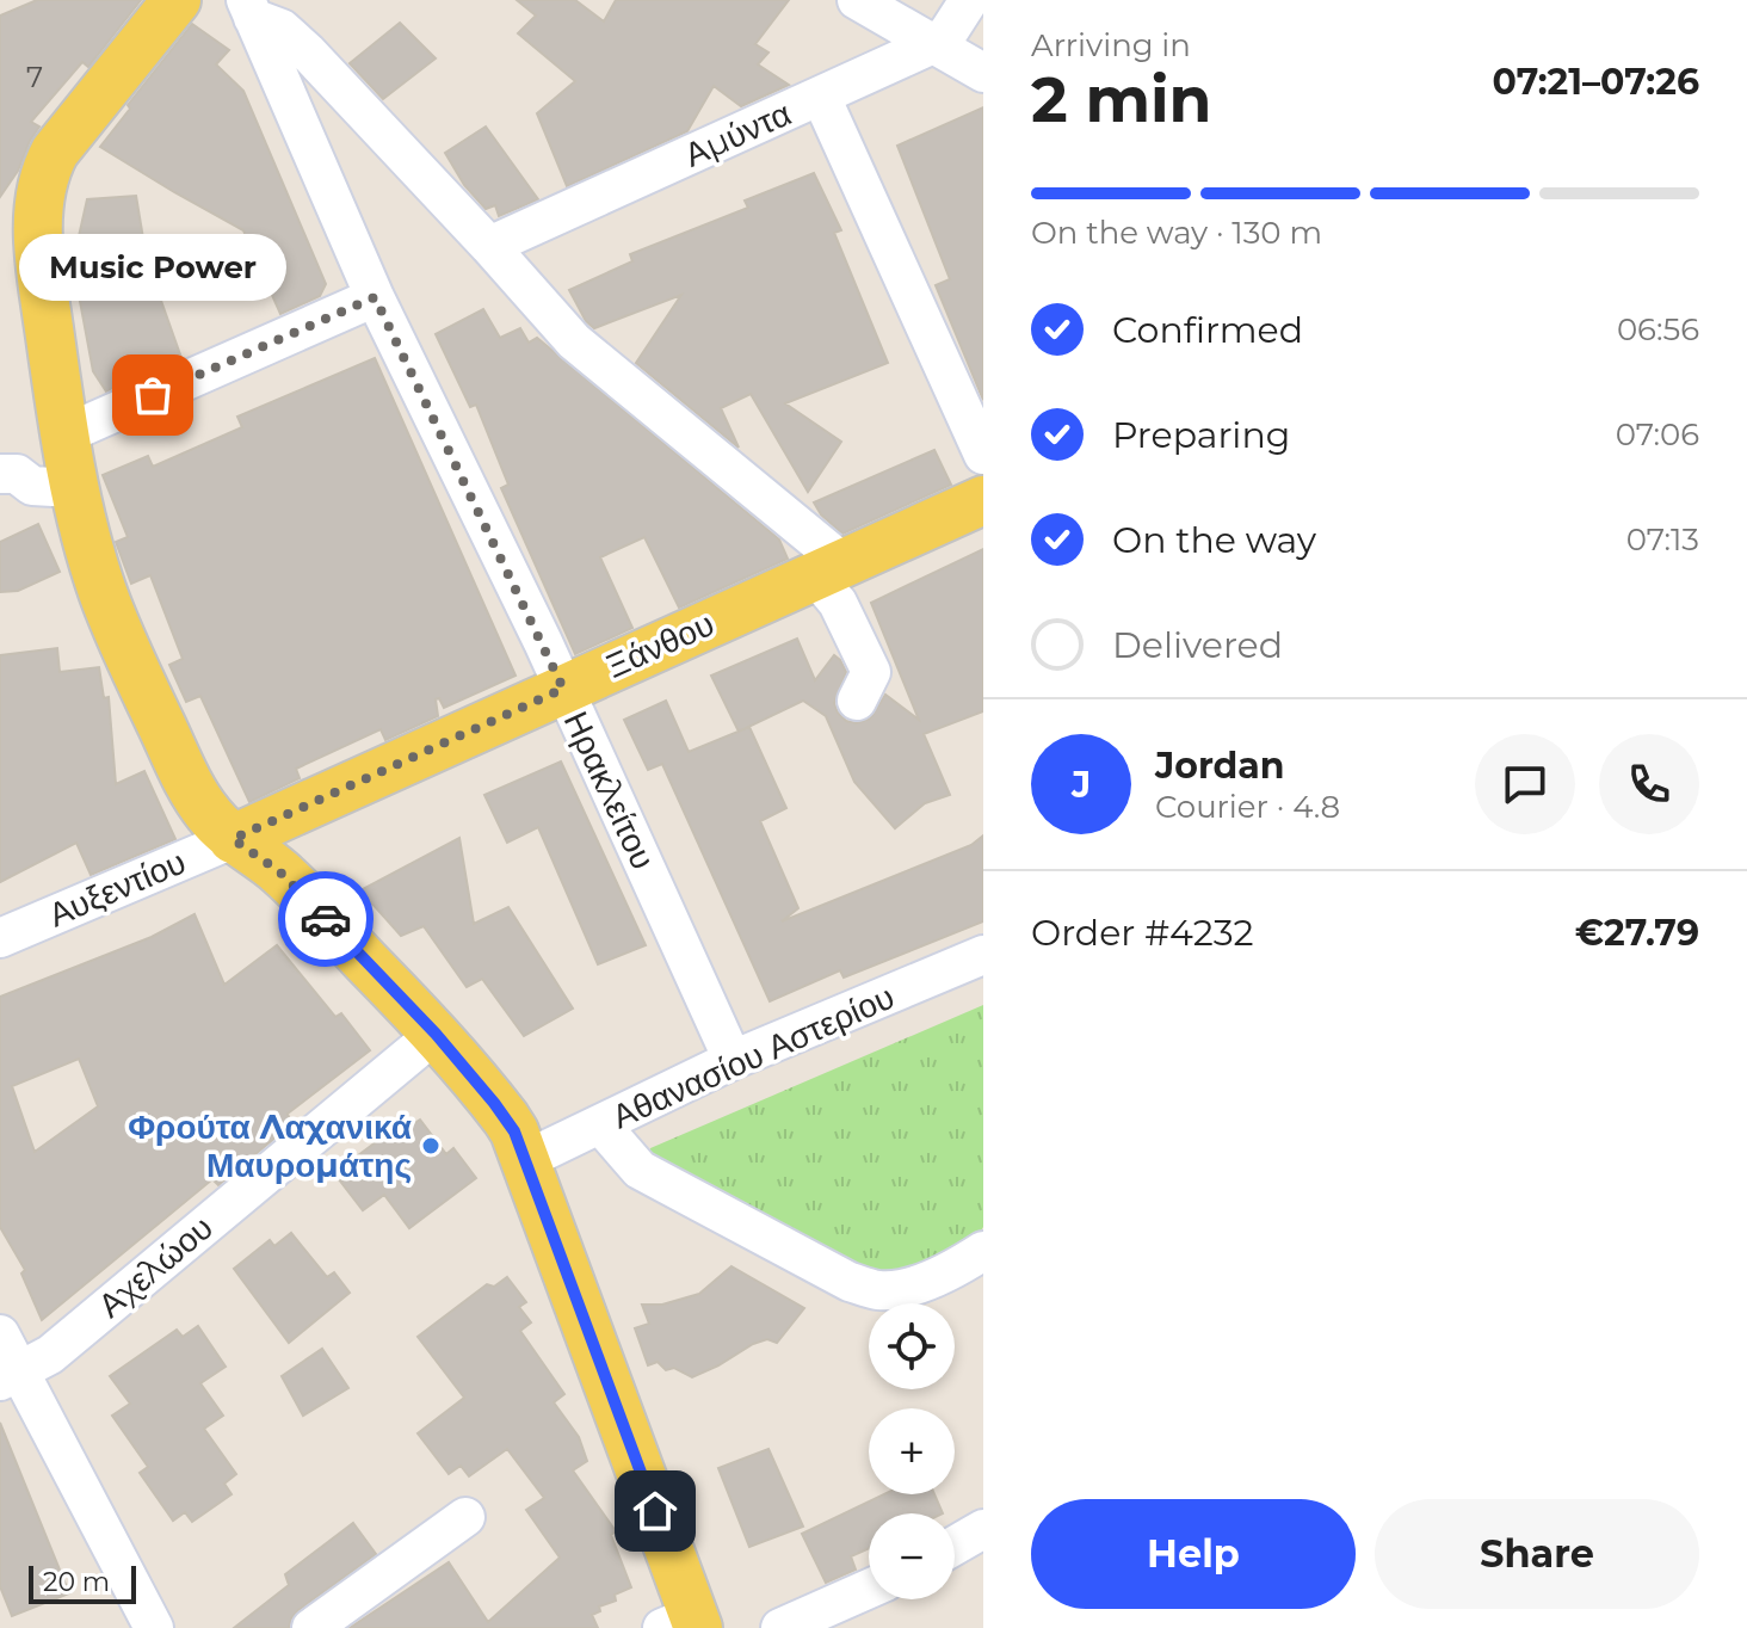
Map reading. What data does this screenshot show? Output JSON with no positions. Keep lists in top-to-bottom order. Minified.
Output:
{"streets":{"main road":["Ξάνθου"],"street":["Αμύντα","Ηρακλείτου","Αυξεντίου","Αθανασίου Αστερίου","Αχελώου"]},"crossings":[["Ξάνθου","Ηρακλείτου"],["Ξάνθου","Αυξεντίου"],["Ηρακλείτου","Αθανασίου Αστερίου"]],"places":["Music Power","Φρούτα Λαχανικά Μαυρομάτης"],"house_numbers":["7"],"scale_bar":"20 m","page":{"heading":["2 min","Arriving in","07:21–07:26"],"panel":["Jordan","Courier · 4.8","Order #4232","€27.79"],"bar":"On the way · 130 m","bubble":"Music Power","list":[["Confirmed","06:56"],["Preparing","07:06"],["On the way","07:13"],"Delivered"],"round":"J","map_buttons":["+","−"],"buttons":["Help","Share"],"scale":"20 m"}}
